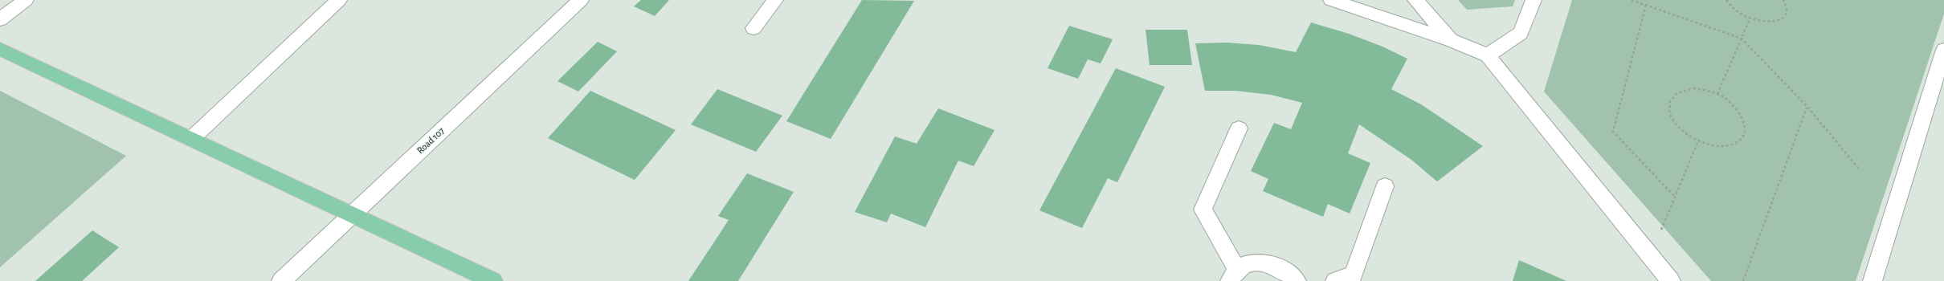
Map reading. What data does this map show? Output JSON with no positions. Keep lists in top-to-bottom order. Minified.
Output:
{"streets":{"street":["Road 107"]}}
